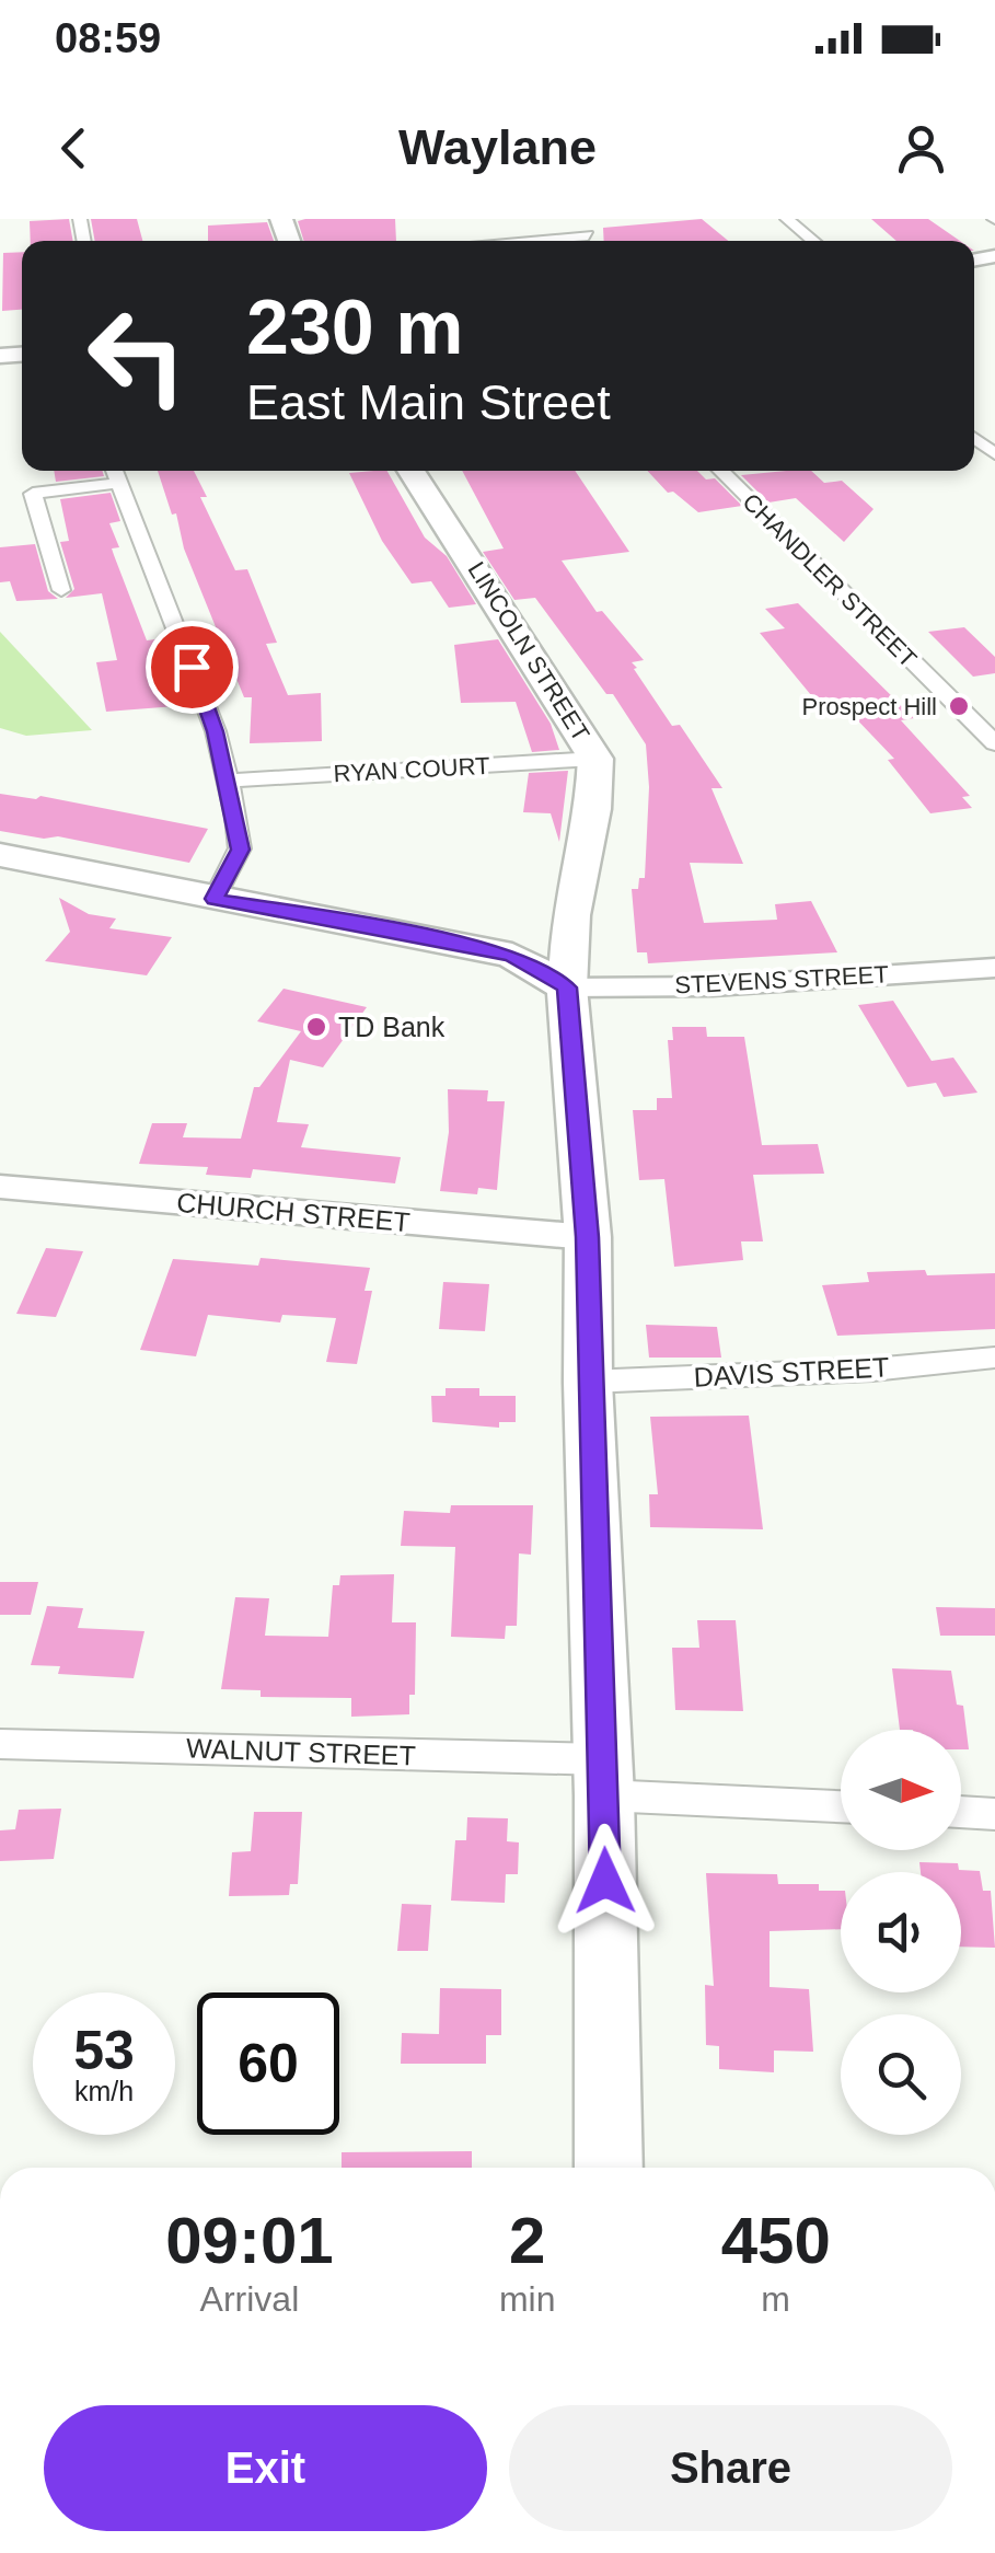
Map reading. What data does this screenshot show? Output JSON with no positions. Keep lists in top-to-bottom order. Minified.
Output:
{"streets":{"main road":["LINCOLN STREET"],"street":["CHANDLER STREET","RYAN COURT","STEVENS STREET","CHURCH STREET","DAVIS STREET","WALNUT STREET"]},"crossings":[["LINCOLN STREET","RYAN COURT"],["LINCOLN STREET","STEVENS STREET"],["LINCOLN STREET","CHURCH STREET"],["LINCOLN STREET","DAVIS STREET"],["LINCOLN STREET","WALNUT STREET"]],"places":["Prospect Hill","TD Bank"],"north":"right","page":{"status":"08:59","header":"Waylane","turn":["230 m","East Main Street"],"speed":"53 km/h","limit":"60","eta":["09:01","Arrival","2","min","450","m"],"buttons":["Exit","Share"]}}
